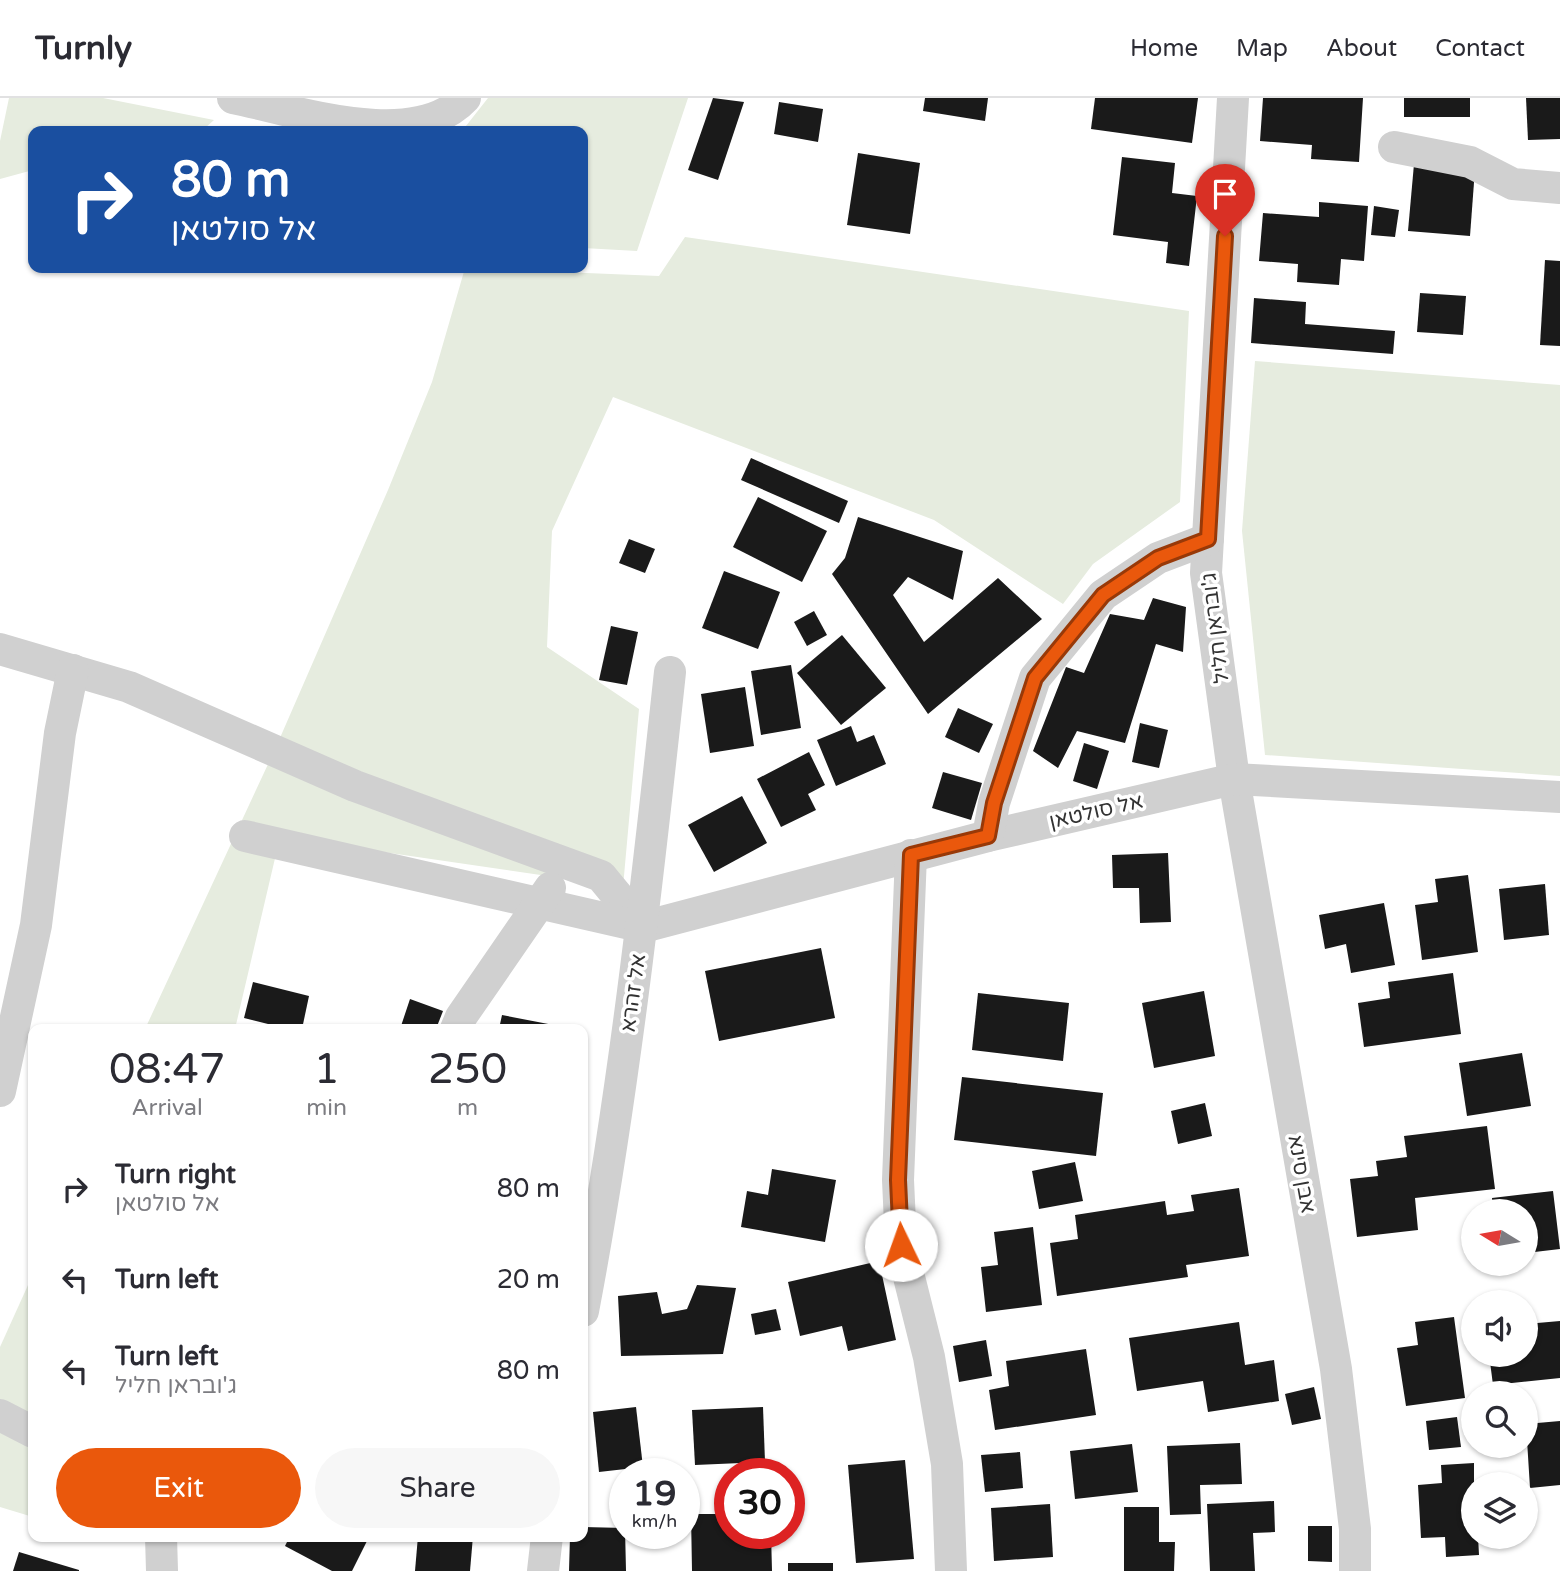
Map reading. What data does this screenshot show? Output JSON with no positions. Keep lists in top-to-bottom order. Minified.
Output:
{"streets":{"street":["ג'ובראן חליל","אל סולטאן","אל זהרא","אבן סינא"]},"crossings":[["ג'ובראן חליל","אל סולטאן"],["ג'ובראן חליל","אבן סינא"],["אל סולטאן","אל זהרא"],["אל סולטאן","אבן סינא"]],"north":"left","page":{"header":"Turnly","nav":["Home","Map","About","Contact"],"turn":["80 m","אל סולטאן"],"eta":["08:47","Arrival","1","min","250","m"],"list":[{"name":"Turn right","note":"אל סולטאן","value":"80 m"},{"name":"Turn left","value":"20 m"},{"name":"Turn left","note":"ג'ובראן חליל","value":"80 m"}],"buttons":["Exit","Share"],"speed":"19 km/h","limit":"30"}}
